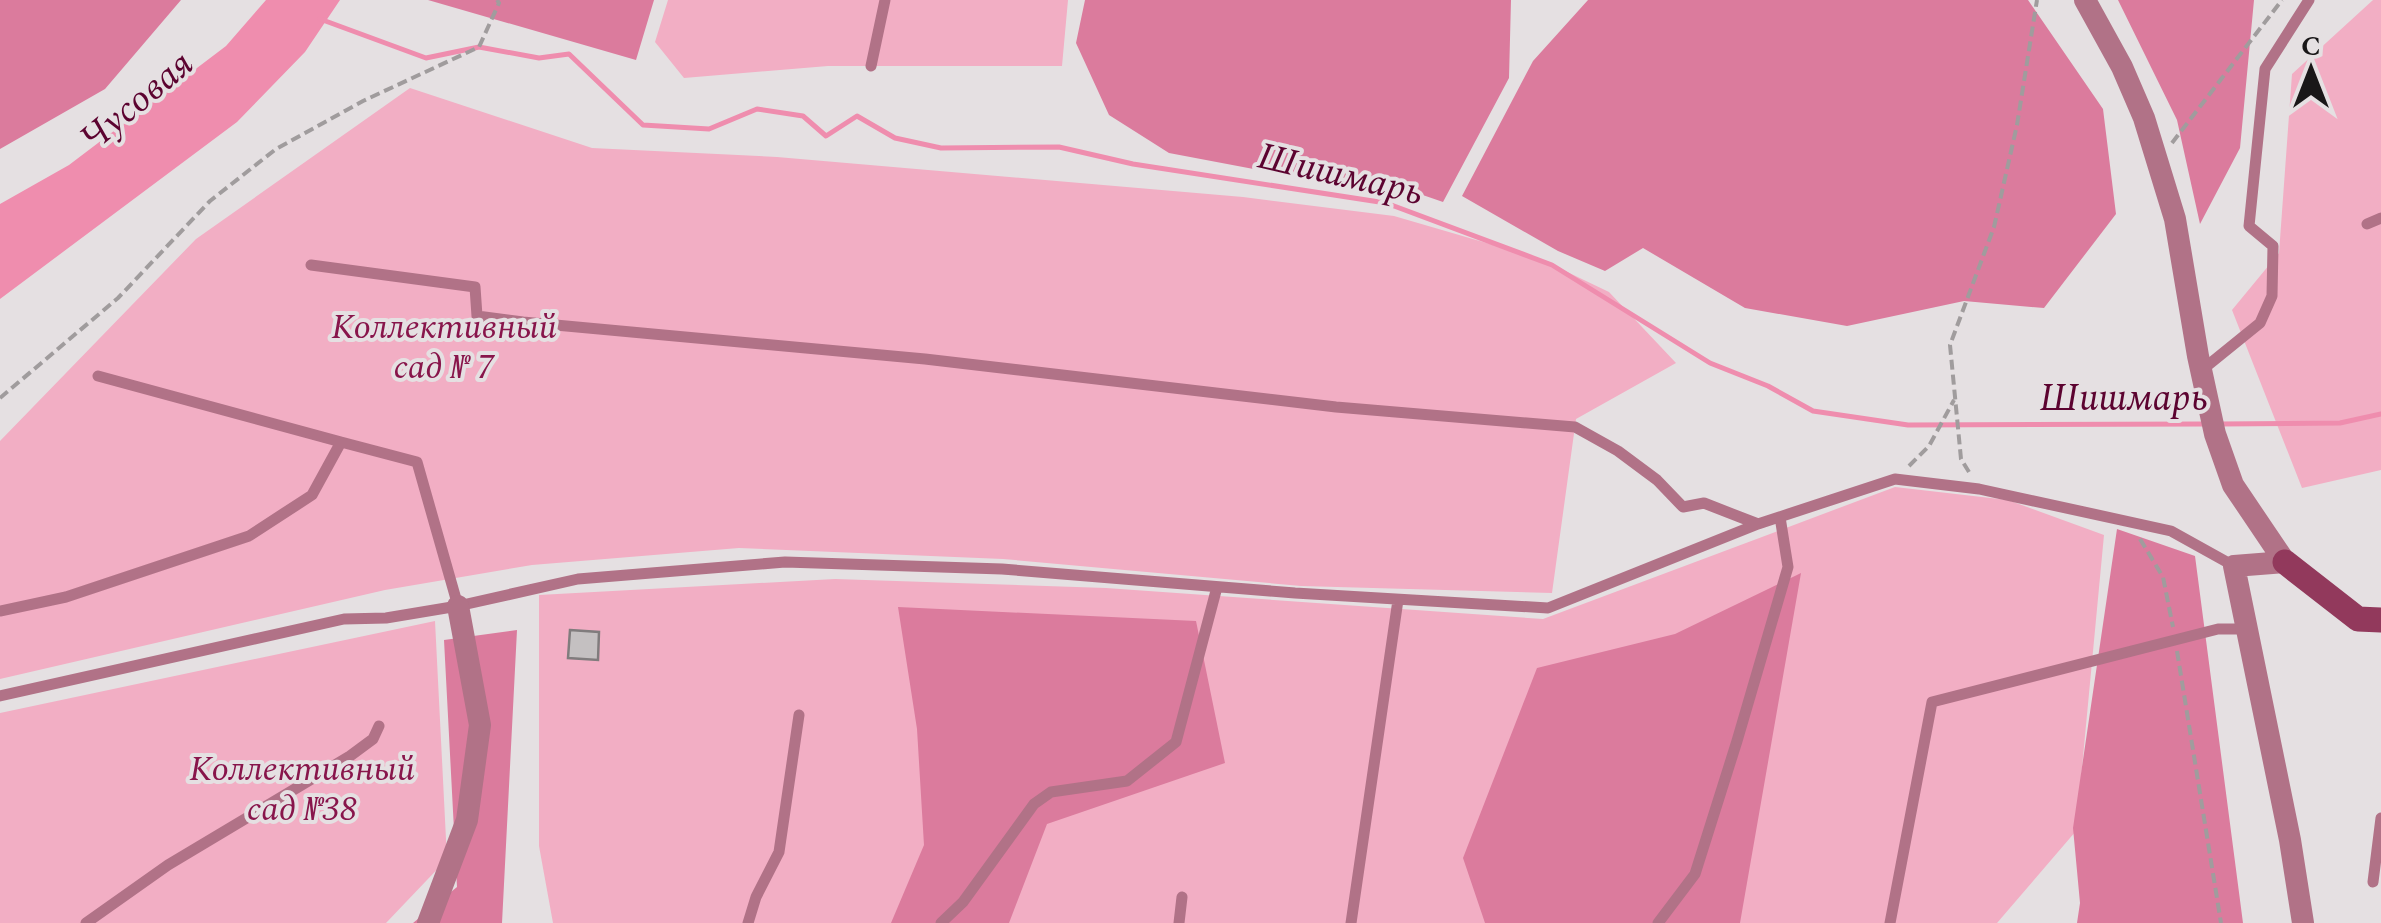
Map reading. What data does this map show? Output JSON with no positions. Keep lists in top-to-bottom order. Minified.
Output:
{"water":["Чусовая","Шишмарь"],"parks":["Коллективный сад № 7","Коллективный сад №38"],"north":"top"}
